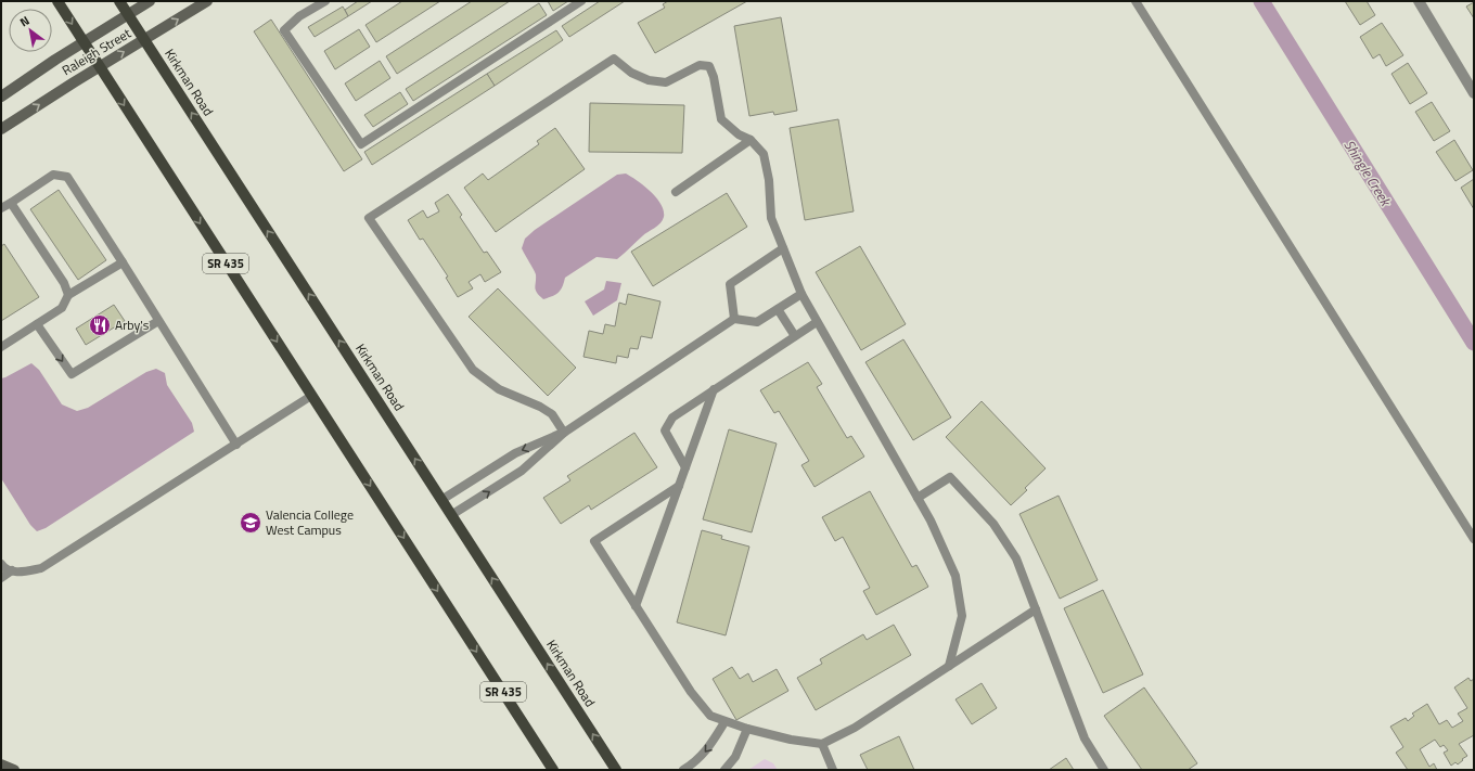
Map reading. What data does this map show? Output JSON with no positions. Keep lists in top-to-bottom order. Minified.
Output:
{"streets":{"main road":["Kirkman Road","SR 435"],"street":["Raleigh Street"]},"crossings":[["Raleigh Street","Kirkman Road"],["Raleigh Street","SR 435"]],"water":["Shingle Creek"],"places":{"restaurant":["Arby's"],"school or university":["Valencia College West Campus"]},"north":"top left"}
